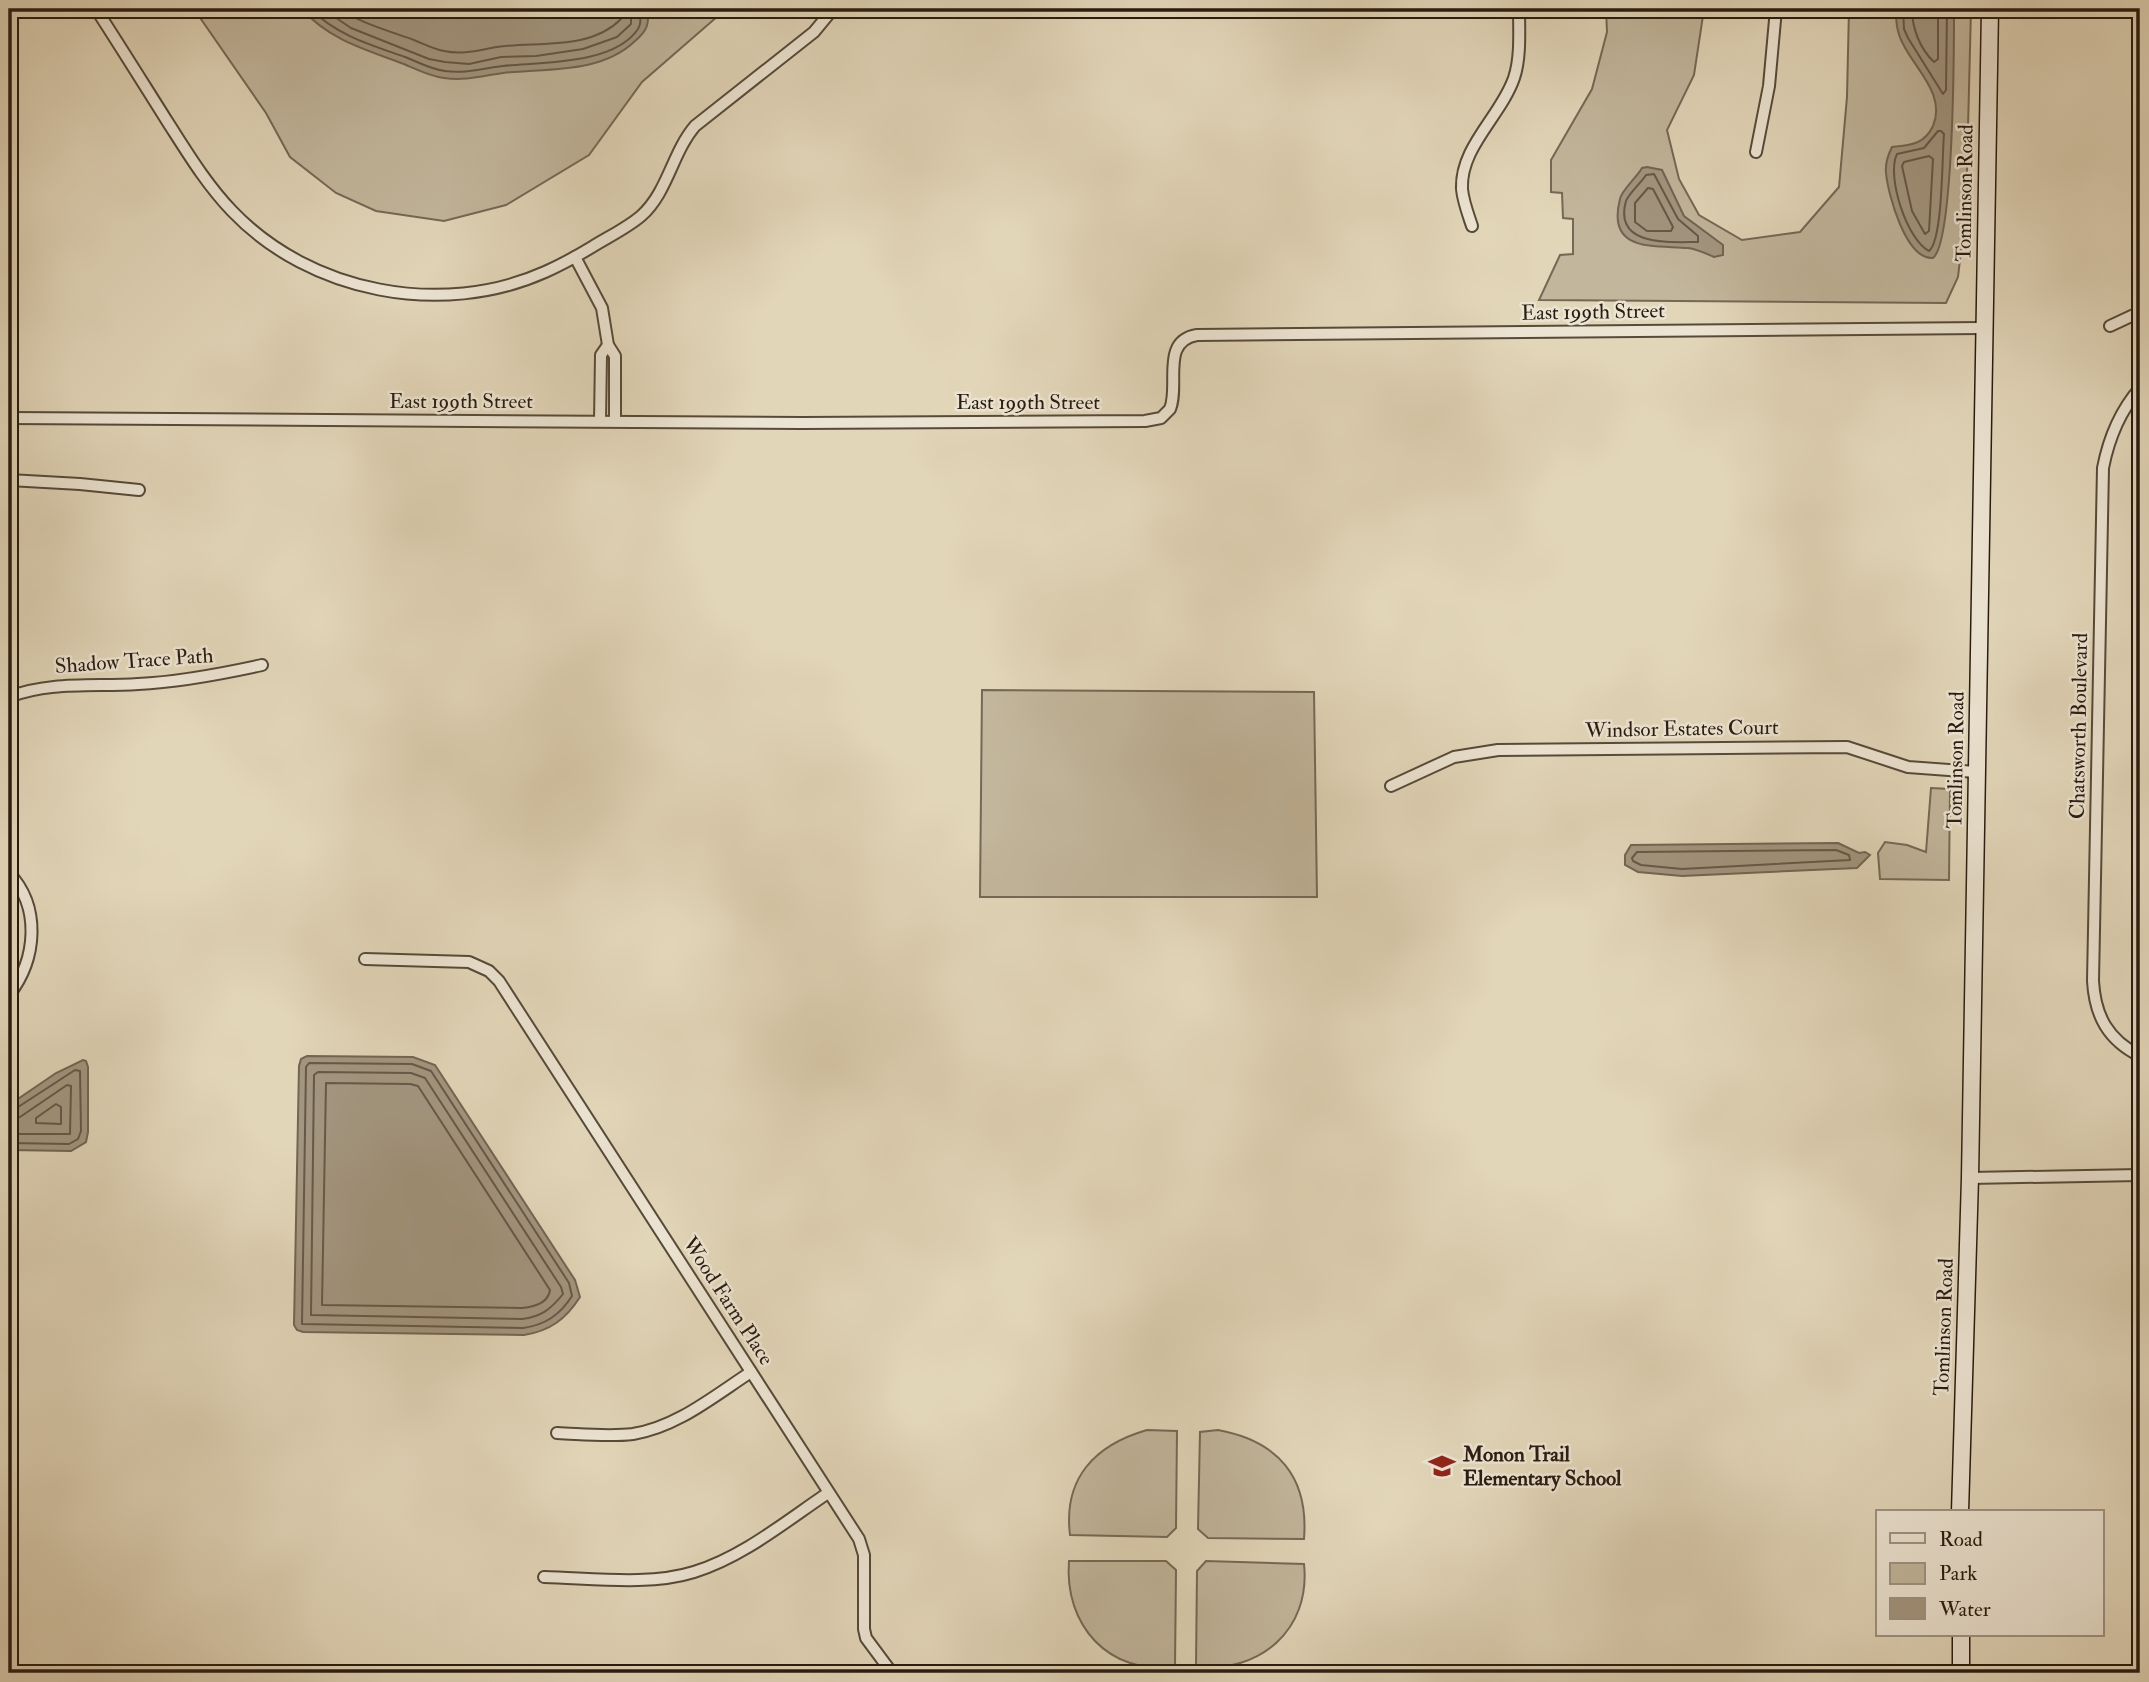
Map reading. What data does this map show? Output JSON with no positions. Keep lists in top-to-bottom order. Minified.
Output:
{"streets":{"street":["Tomlinson Road","East 199th Street","Shadow Trace Path","Chatsworth Boulevard","Windsor Estates Court","Wood Farm Place"]},"crossings":[["Tomlinson Road","East 199th Street"],["Tomlinson Road","Windsor Estates Court"]],"places":{"school or university":["Monon Trail Elementary School"]},"legend":["Road","Park","Water"]}
